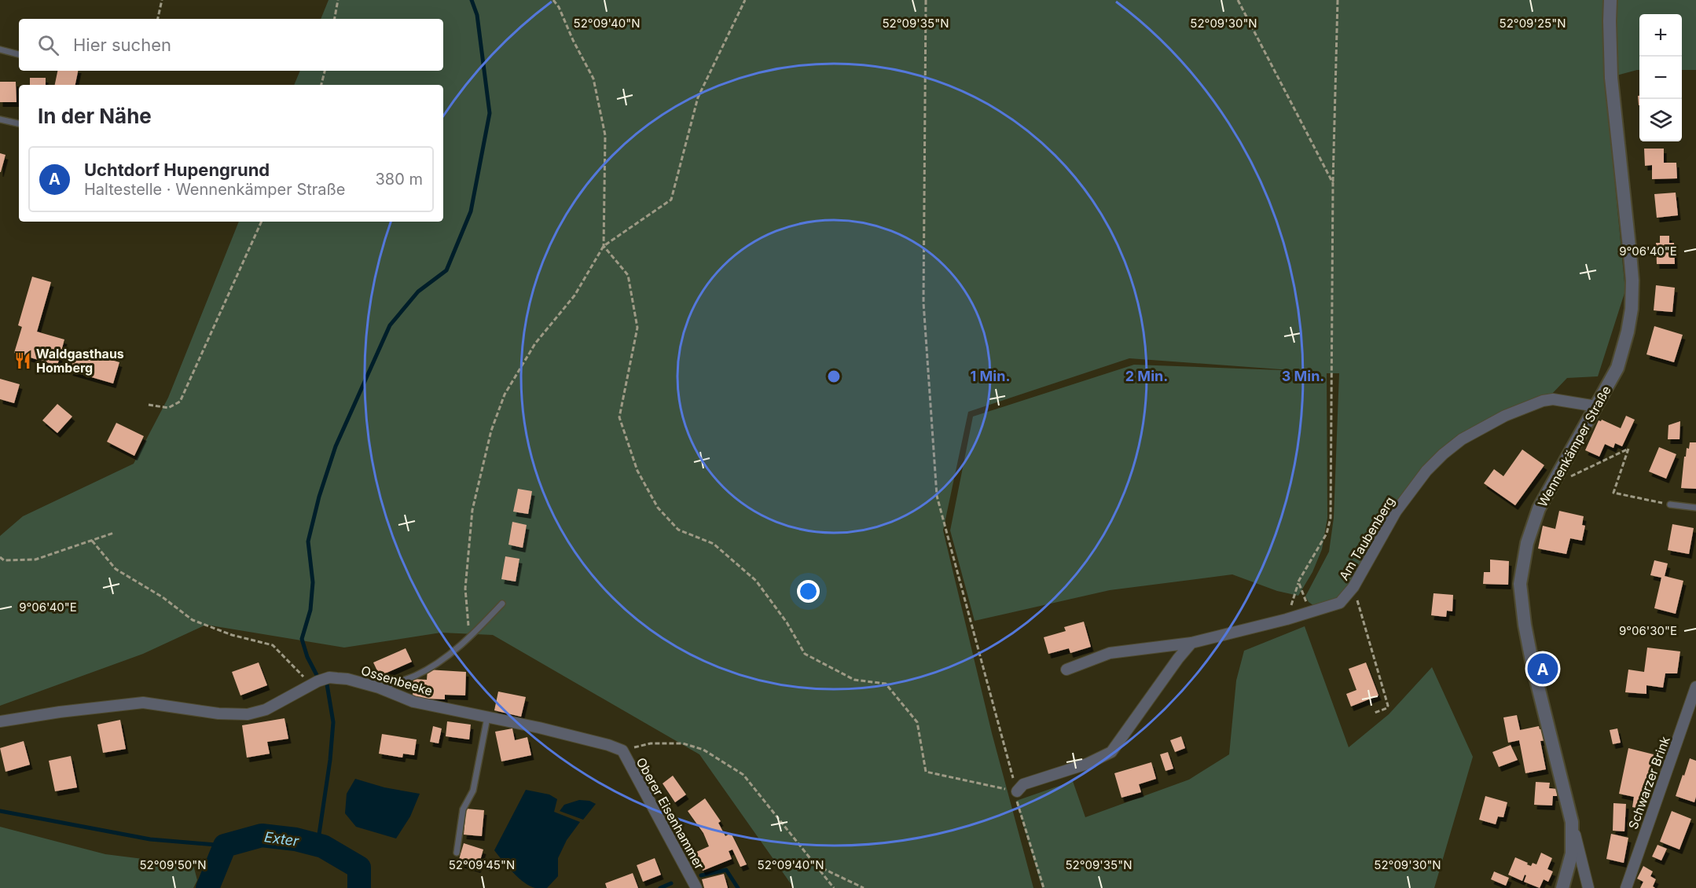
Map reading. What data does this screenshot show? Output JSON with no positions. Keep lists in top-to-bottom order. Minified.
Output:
{"streets":{"street":["Wennenkämper Straße","Am Taubenberg","Ossenbeeke","Schwarzer Brink","Oberer Eisenhammer"]},"crossings":[["Wennenkämper Straße","Am Taubenberg"],["Ossenbeeke","Oberer Eisenhammer"]],"water":["Exter"],"places":{"restaurant":["Waldgasthaus Homberg"]},"page":{"map_buttons":["+","−"],"search":"Hier suchen","heading":"In der Nähe","list":[{"mark":"A","name":"Uchtdorf Hupengrund","note":"Haltestelle · Wennenkämper Straße","value":"380 m"}],"pins":"A"},"coordinates":["52°09'40\"N","52°09'35\"N","52°09'30\"N","52°09'25\"N","9°06'40\"E","9°06'30\"E","52°09'50\"N","52°09'45\"N"],"rings":["1 Min.","2 Min.","3 Min."]}
